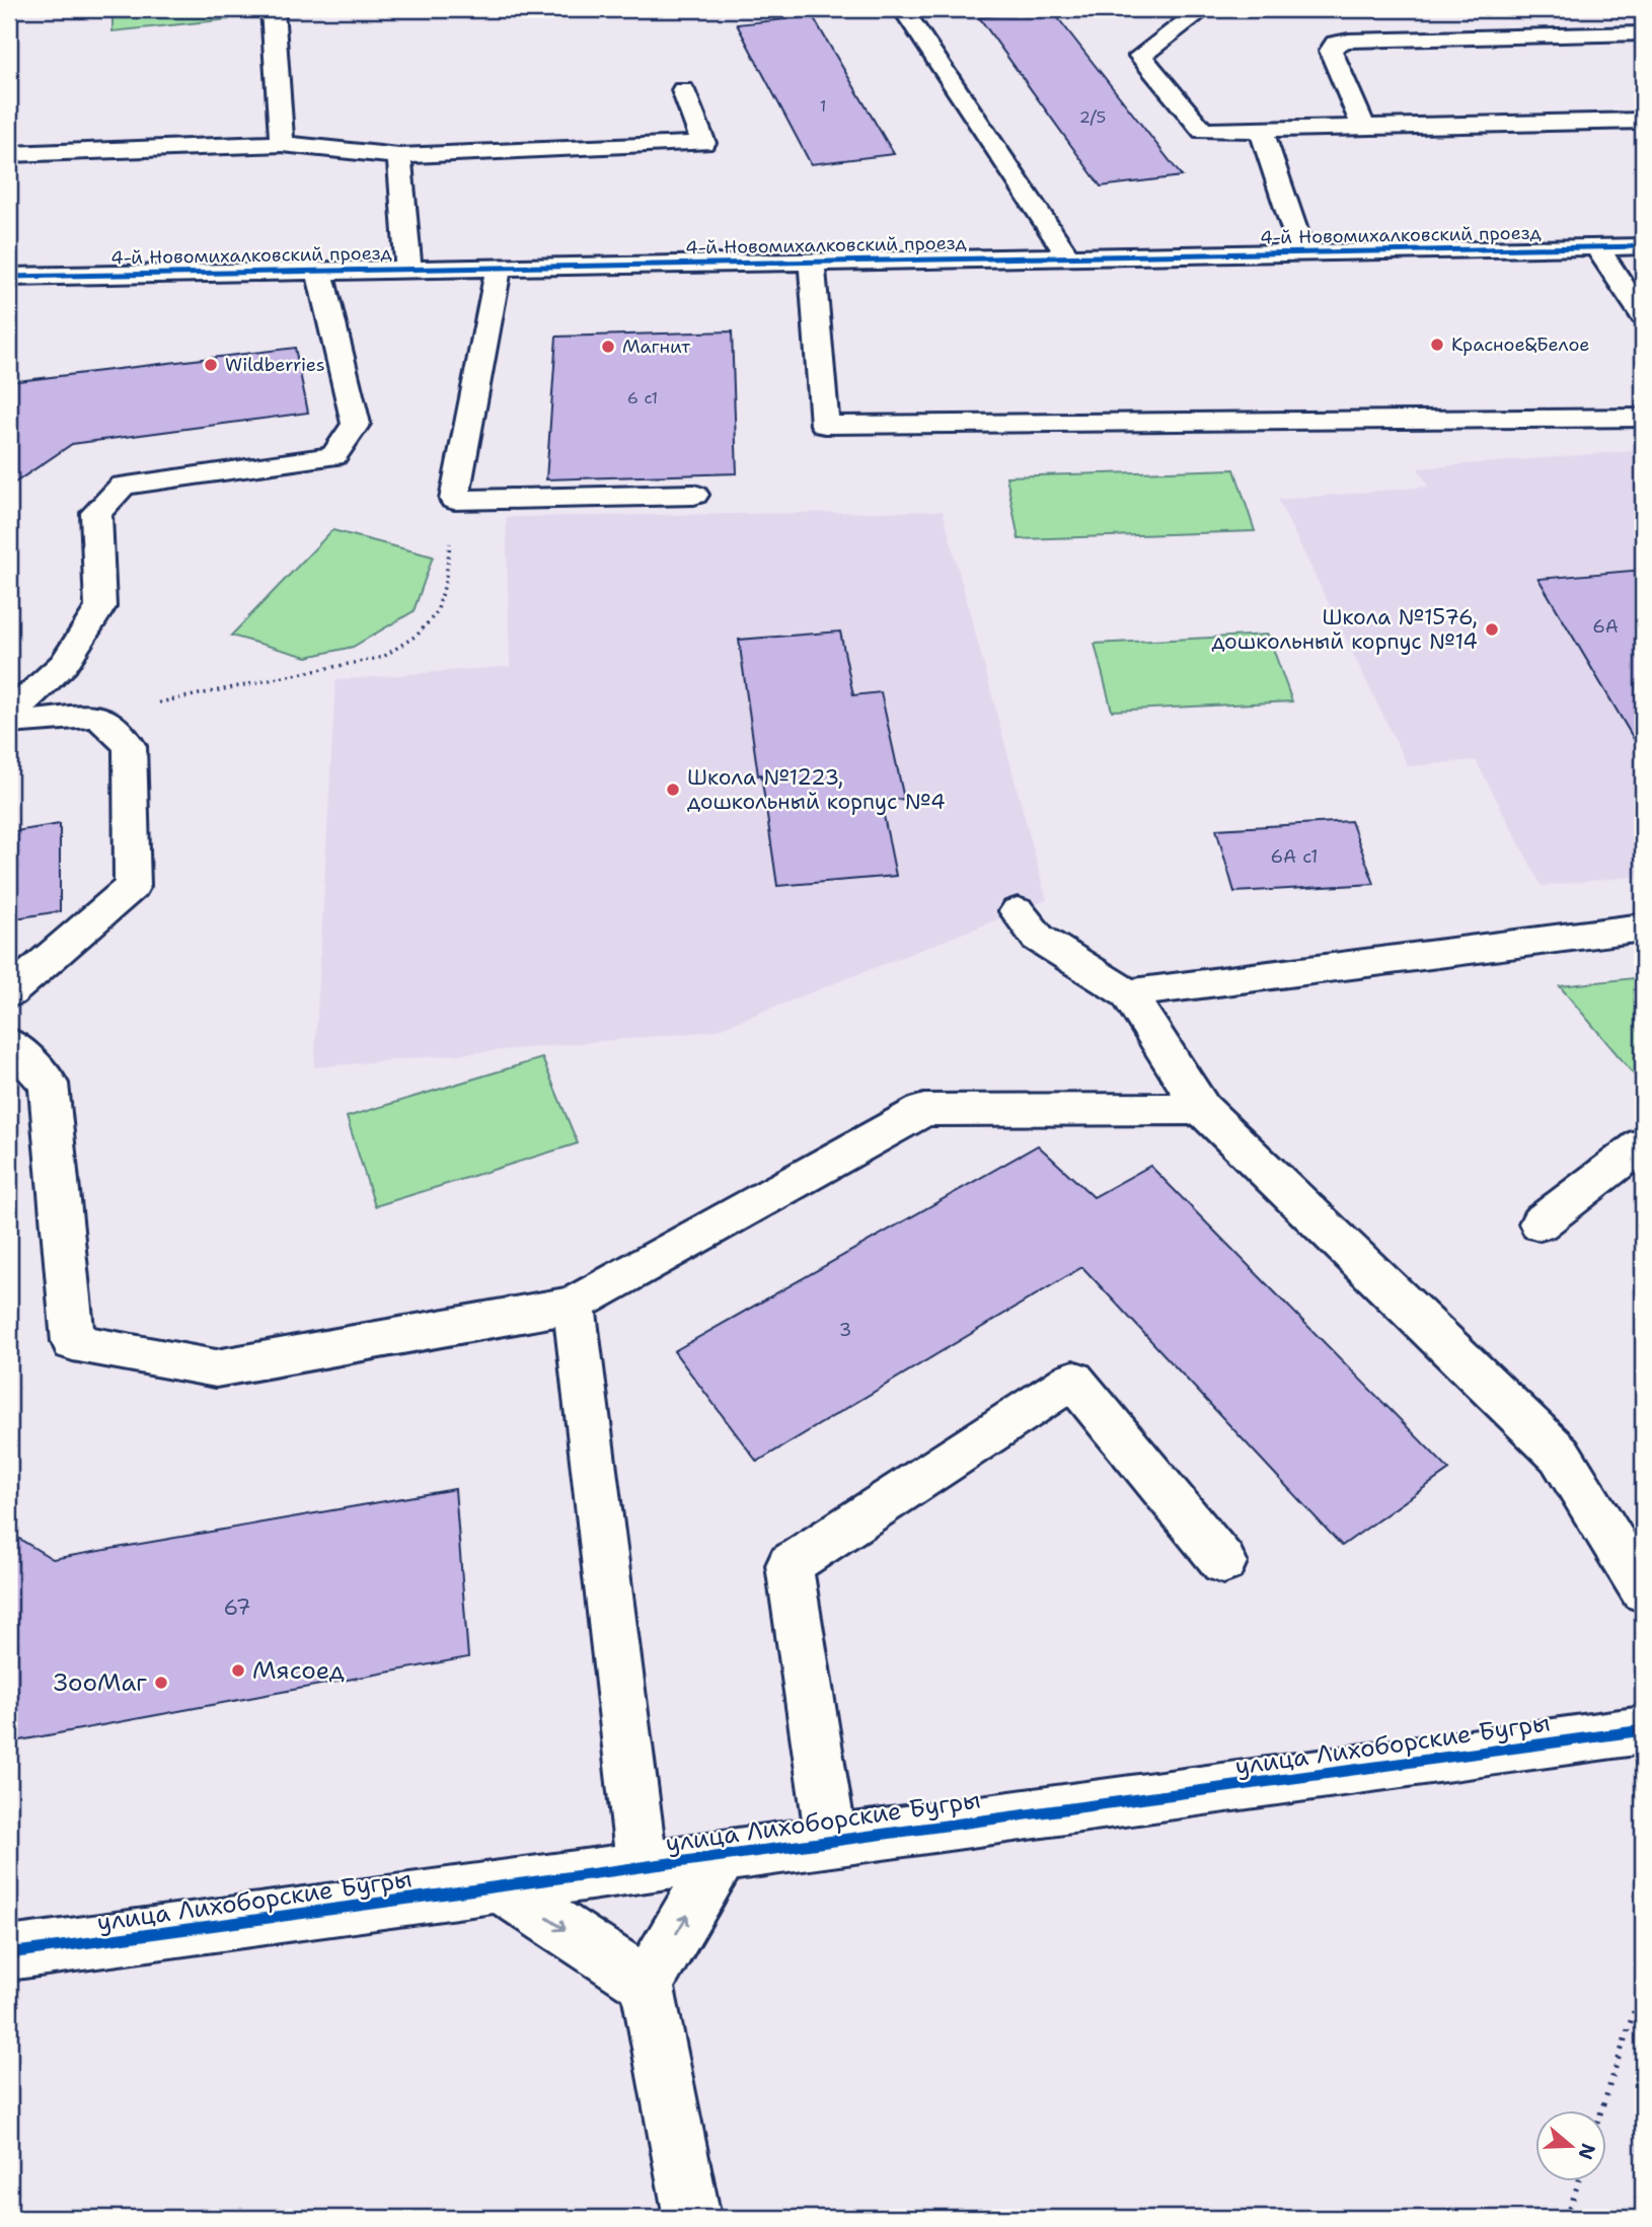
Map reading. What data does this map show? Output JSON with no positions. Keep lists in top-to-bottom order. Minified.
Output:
{"streets":{"street":["4-й Новомихалковский проезд","улица Лихоборские Бугры"]},"places":["Красное&Белое","Магнит","Wildberries","Школа №1576, дошкольный корпус №14","Школа №1223, дошкольный корпус №4","Мясоед","ЗооМаг"],"house_numbers":["1","2/5","6 с1","6А","6А с1","3","67"],"north":"right"}
